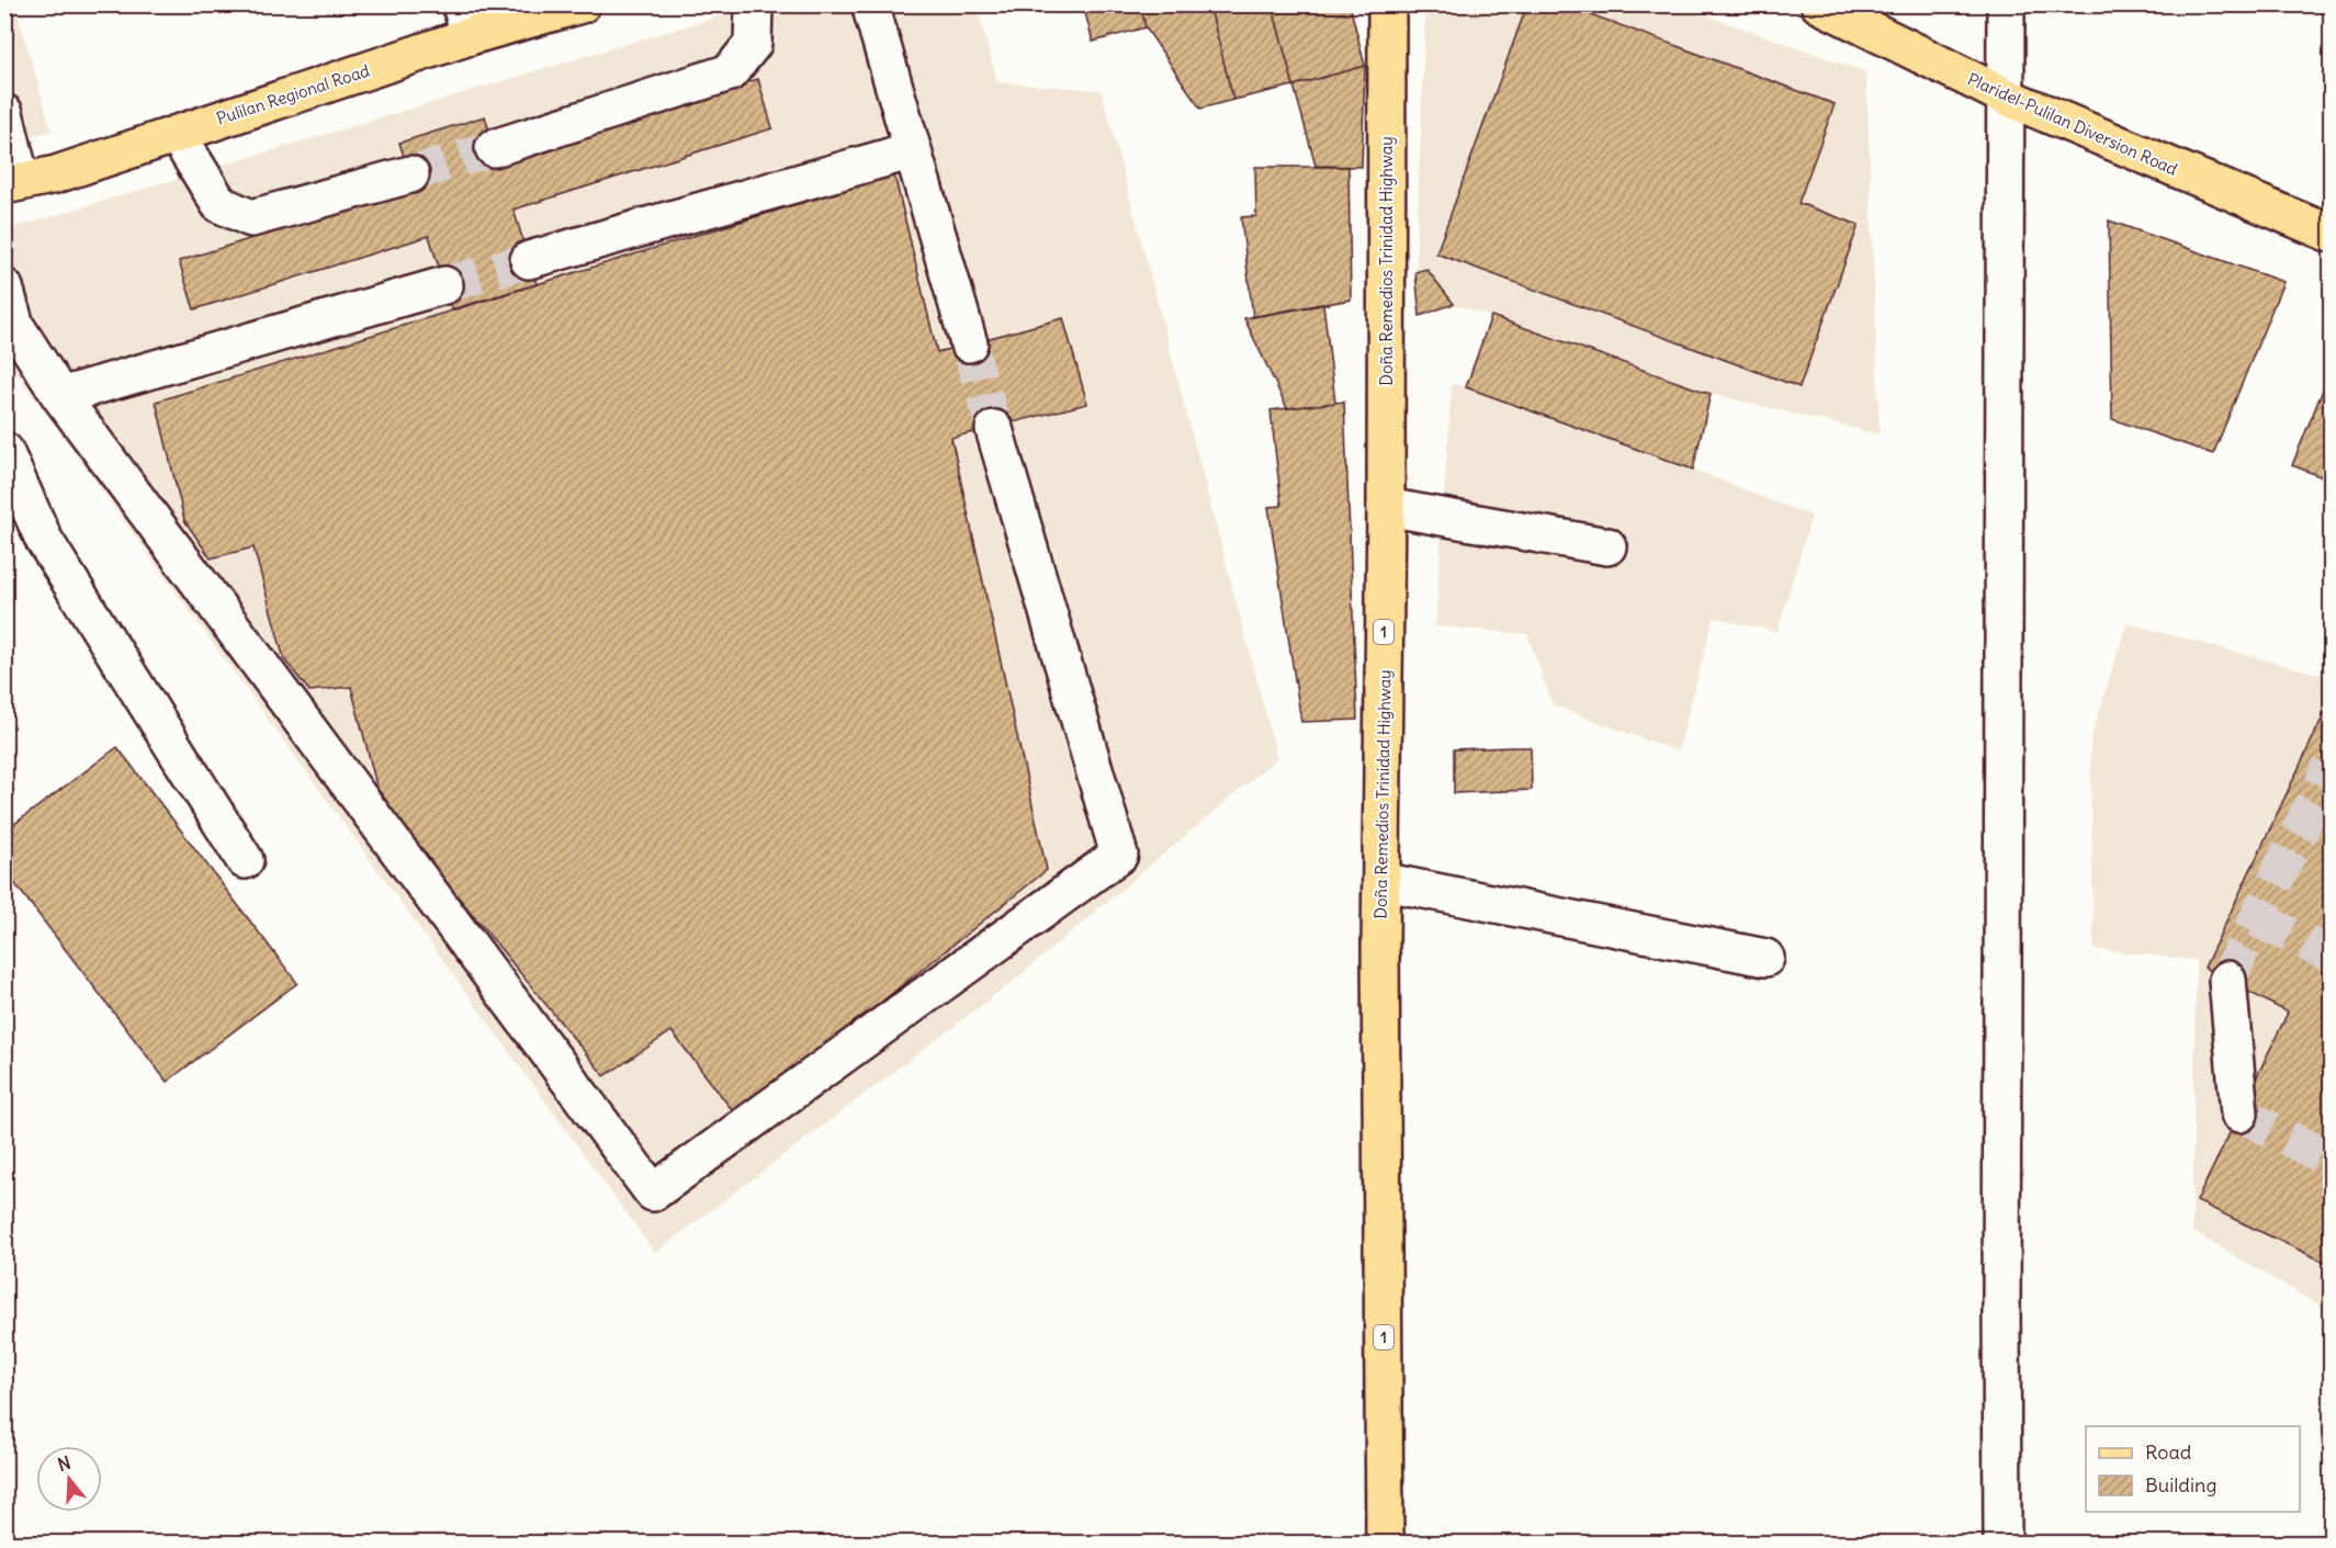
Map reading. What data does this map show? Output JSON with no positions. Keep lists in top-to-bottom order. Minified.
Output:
{"streets":{"main road":["Pulilan Regional Road","Plaridel-Pulilan Diversion Road","Doña Remedios Trinidad Highway","1"]},"legend":["Road","Building"],"north":"top"}
